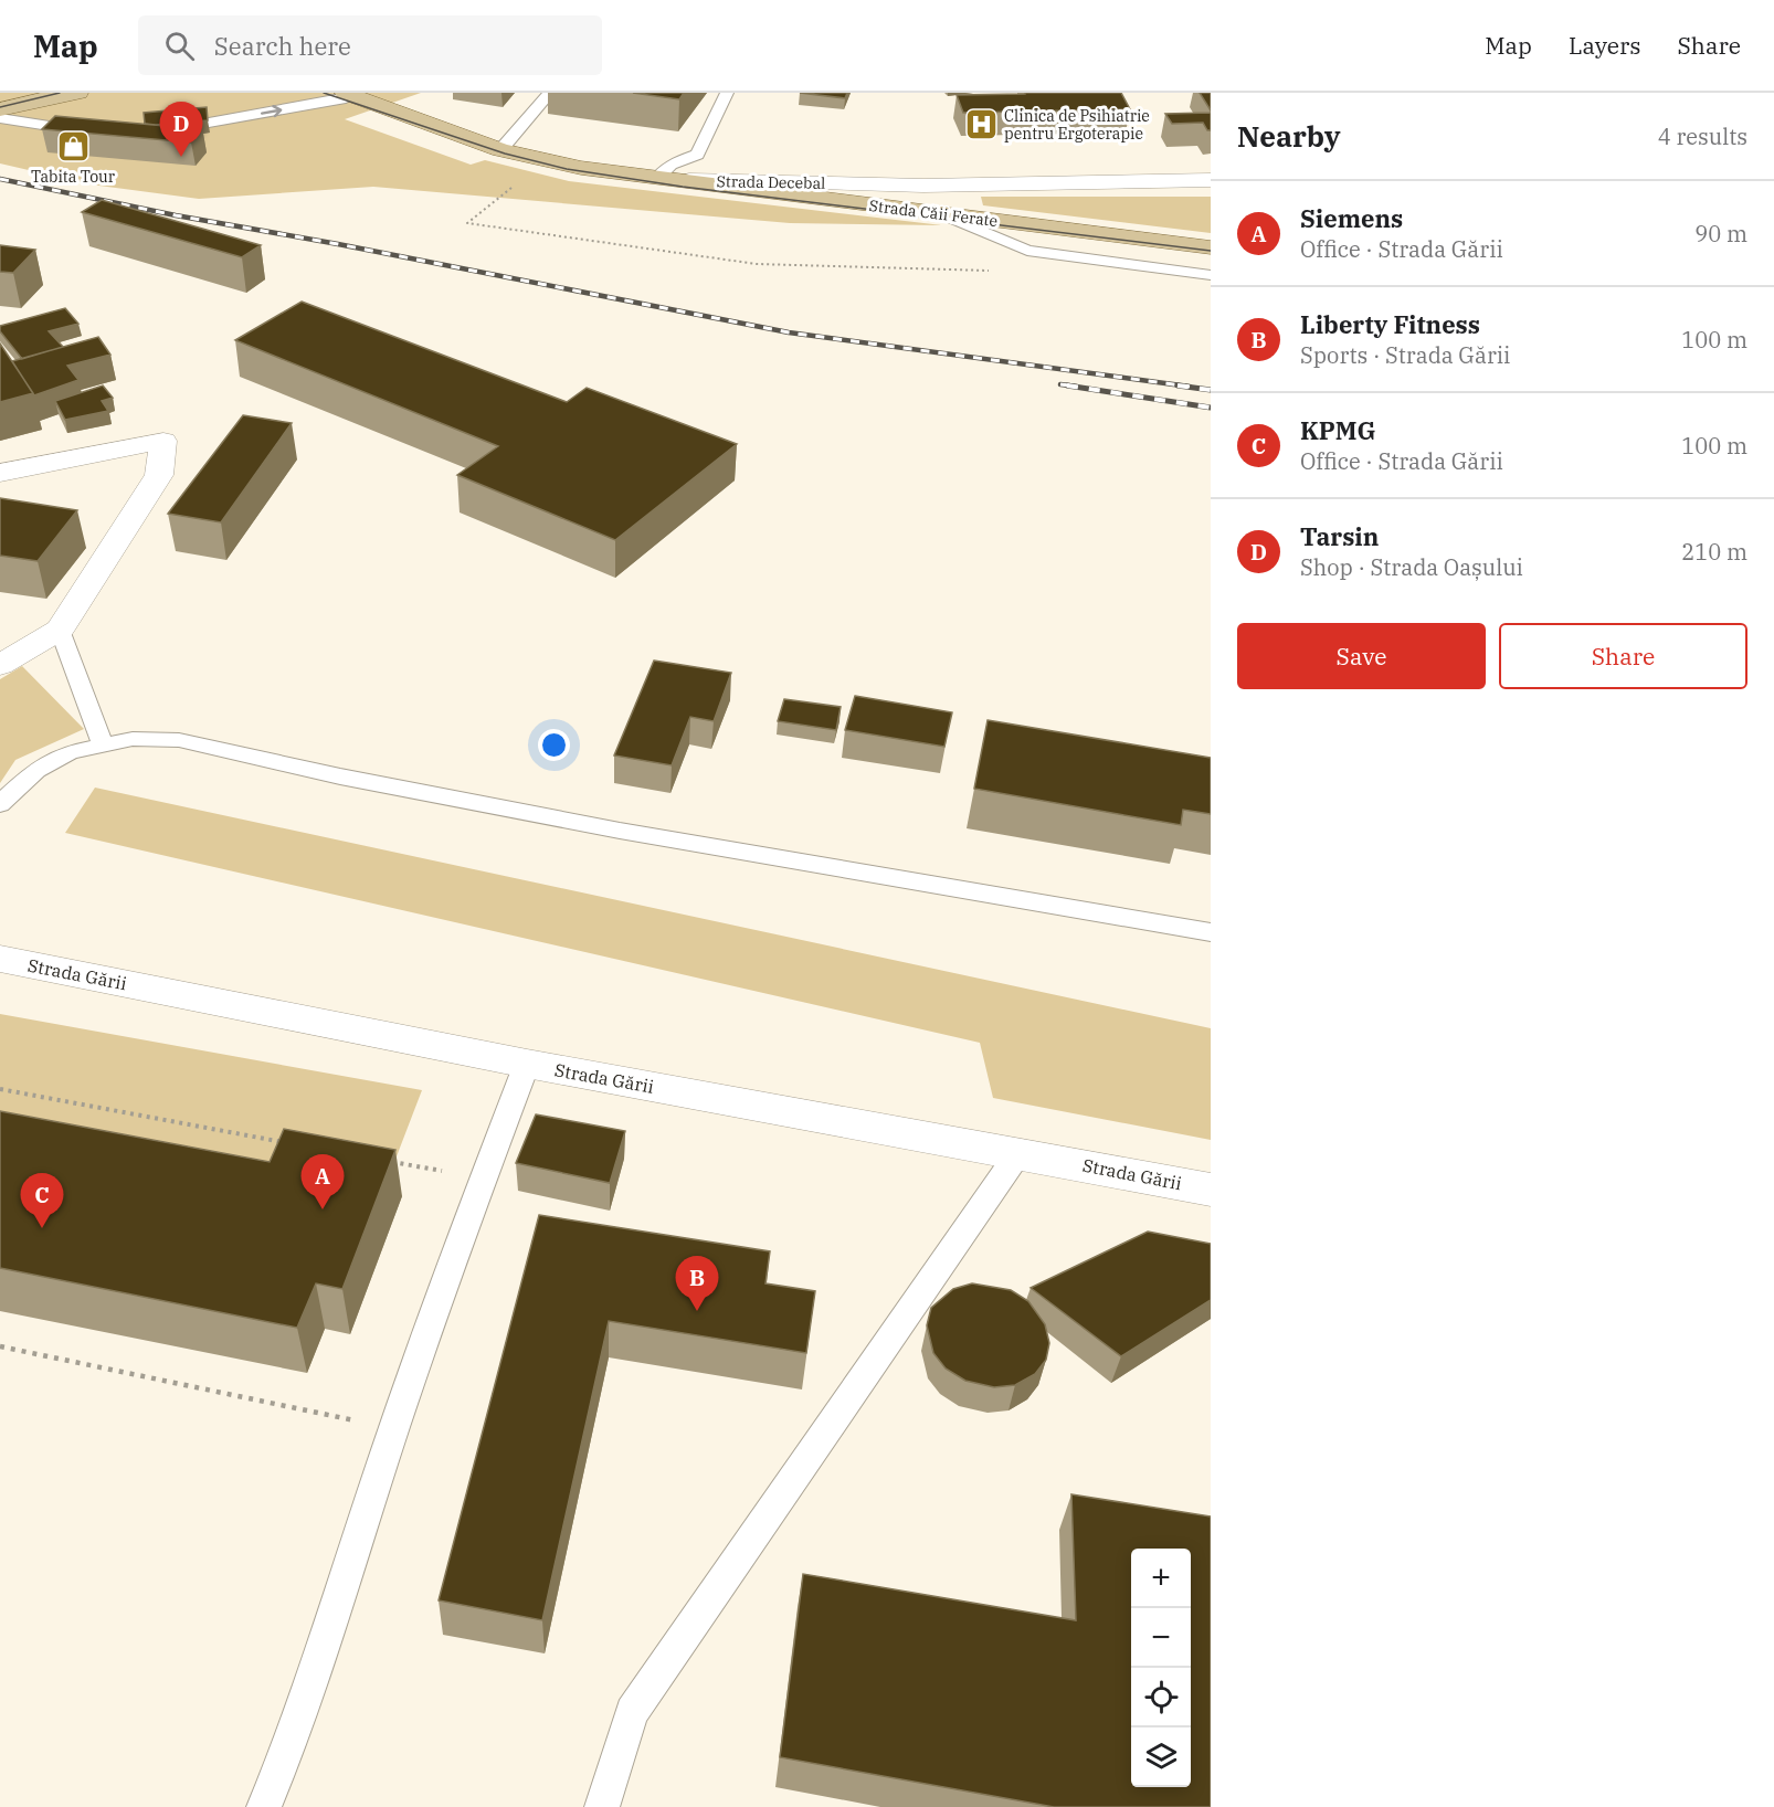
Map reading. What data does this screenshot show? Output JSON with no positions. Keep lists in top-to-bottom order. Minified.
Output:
{"streets":{"main road":["Strada Decebal","Strada Căii Ferate"],"street":["Strada Gării"]},"crossings":[["Strada Decebal","Strada Căii Ferate"]],"places":{"hospital":["Clinica de Psihiatrie pentru Ergoterapie"],"shop":["Tabita Tour"]},"page":{"header":"Map","search":"Search here","nav":["Map","Layers","Share"],"heading":["Nearby","4 results"],"pins":["D","A","C","B"],"list":[{"mark":"A","name":"Siemens","note":"Office · Strada Gării","value":"90 m"},{"mark":"B","name":"Liberty Fitness","note":"Sports · Strada Gării","value":"100 m"},{"mark":"C","name":"KPMG","note":"Office · Strada Gării","value":"100 m"},{"mark":"D","name":"Tarsin","note":"Shop · Strada Oașului","value":"210 m"}],"buttons":["Save","Share"],"map_buttons":["+","−"]}}
